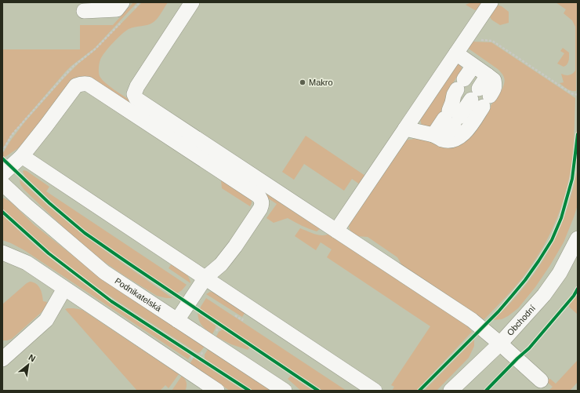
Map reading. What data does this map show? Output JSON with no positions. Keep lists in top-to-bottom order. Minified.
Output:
{"streets":{"street":["Podnikatelská","Obchodní"]},"places":["Makro"],"north":"top right"}
